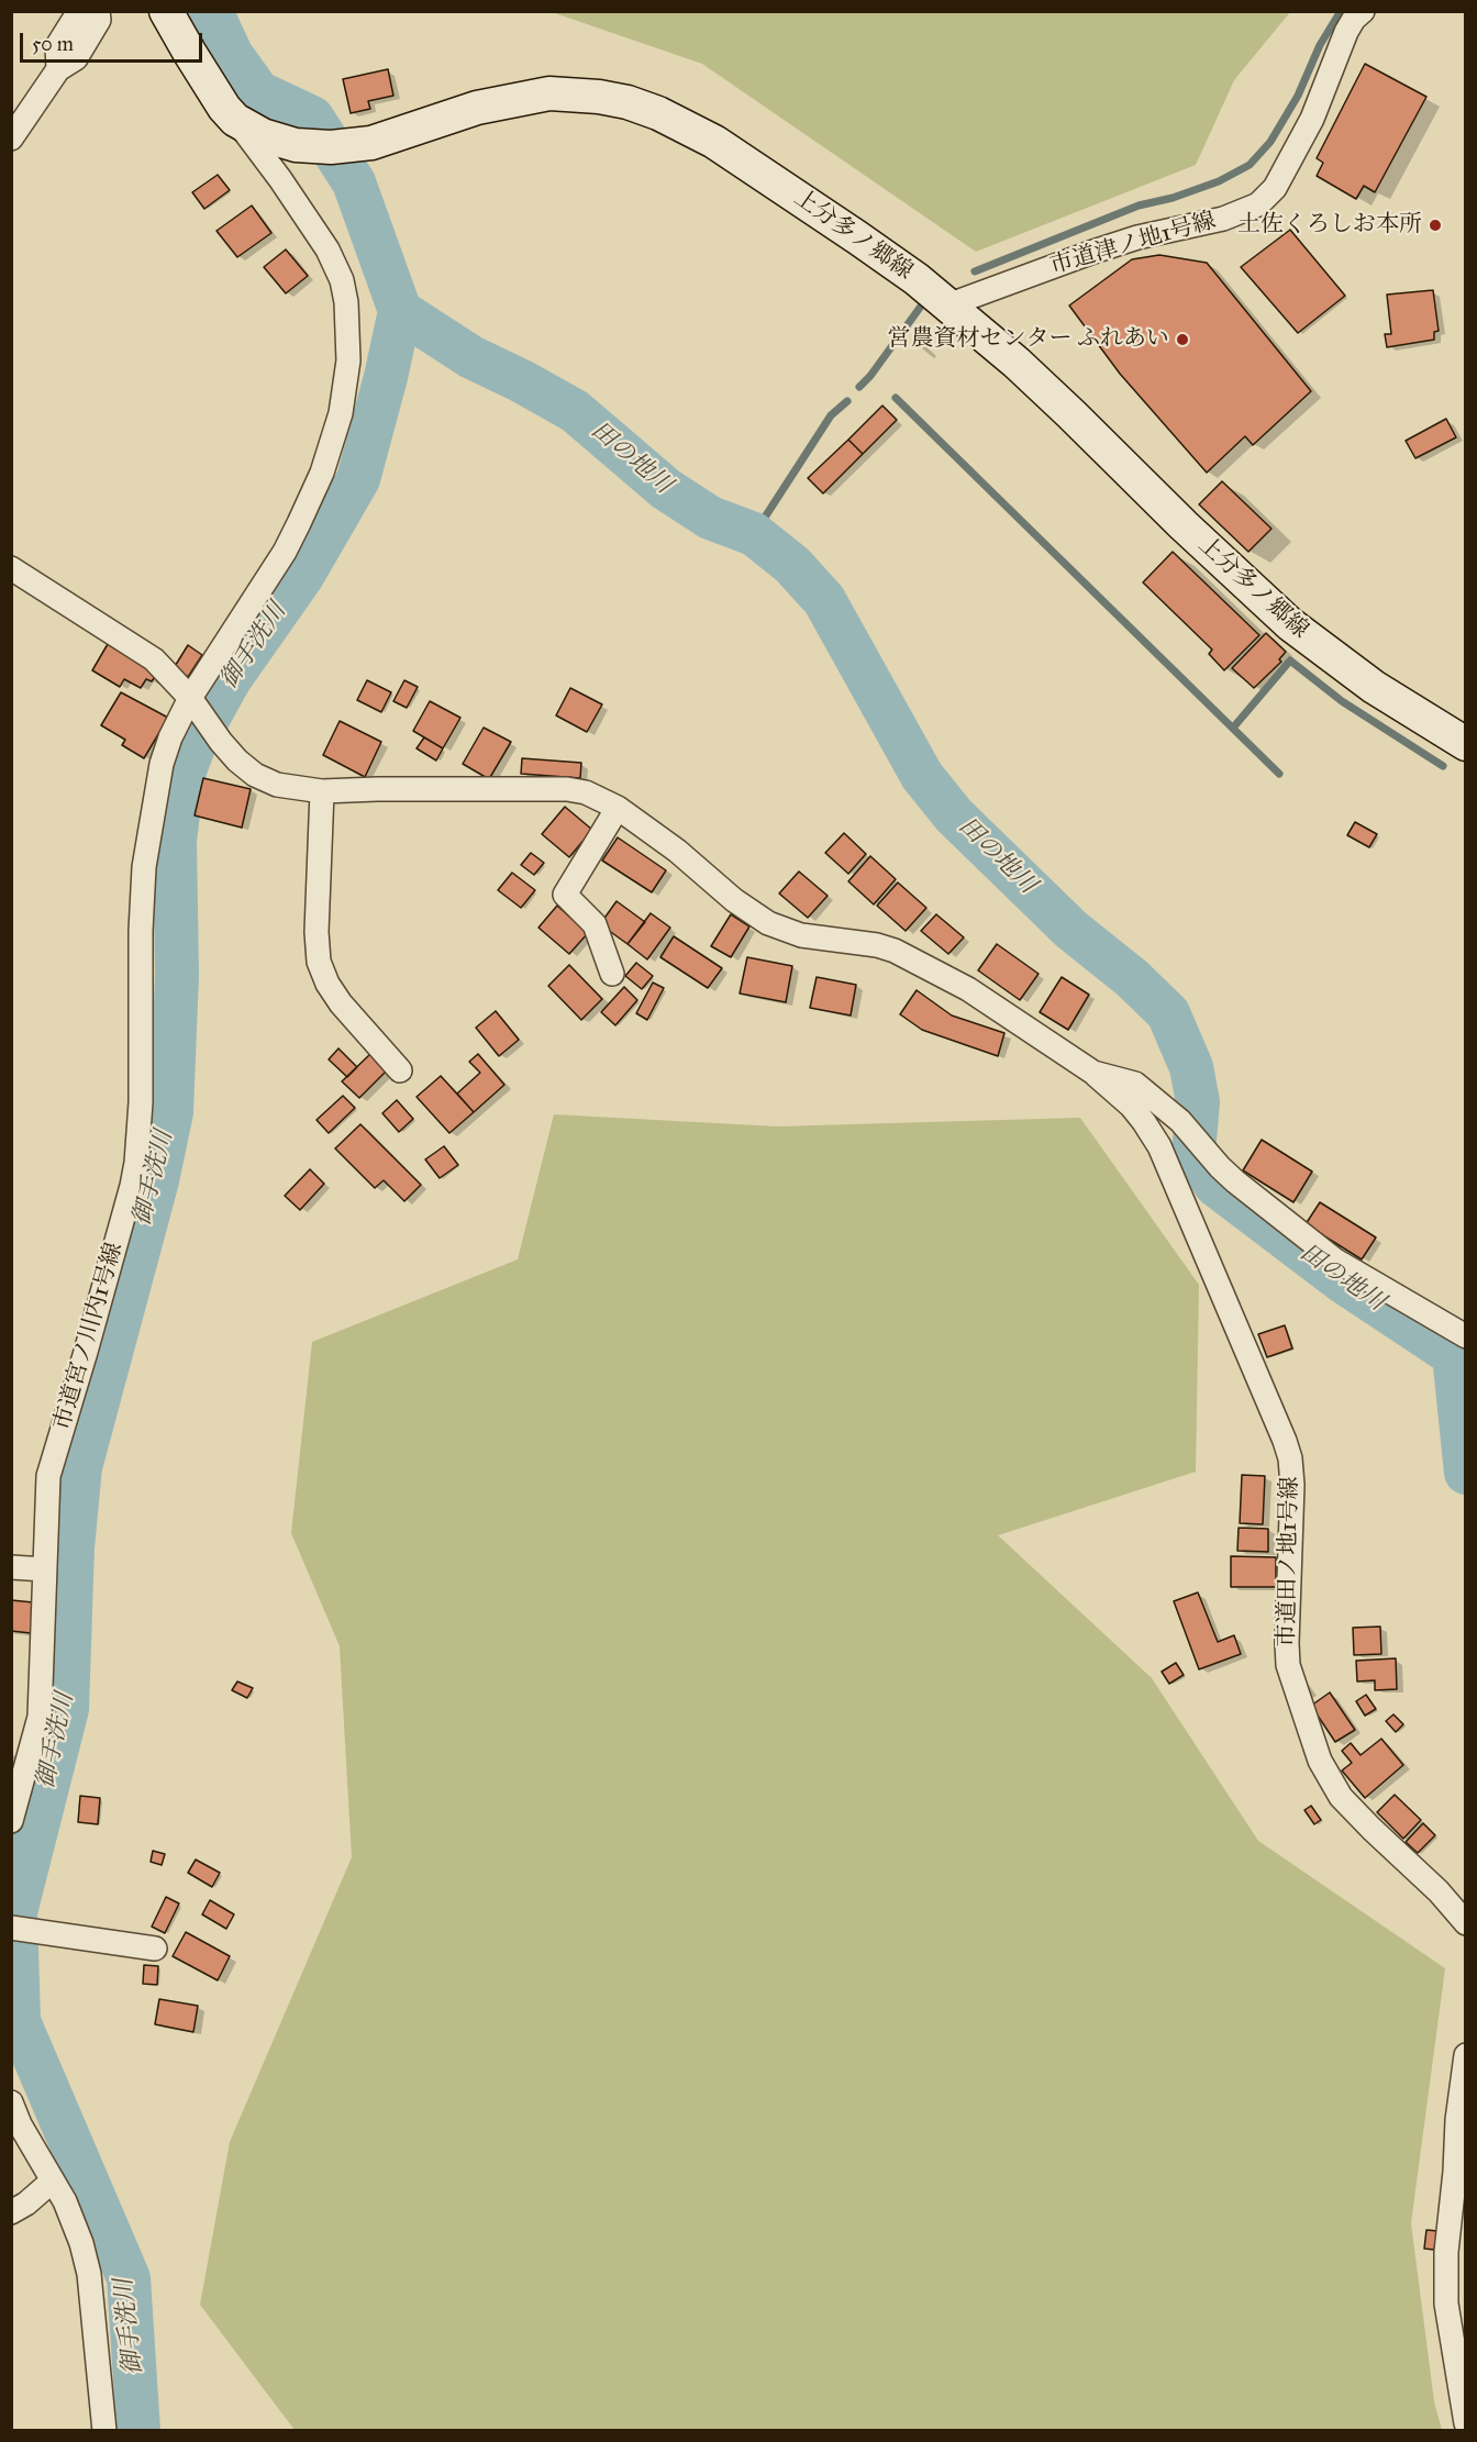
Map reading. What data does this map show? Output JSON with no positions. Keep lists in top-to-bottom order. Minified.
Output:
{"streets":{"main road":["上分多ノ郷線"],"street":["市道津ノ地1号線","市道宮ノ川内1号線","市道田ノ地1号線"]},"crossings":[["上分多ノ郷線","市道津ノ地1号線"],["上分多ノ郷線","市道宮ノ川内1号線"]],"water":["田の地川","御手洗川"],"places":["土佐くろしお本所","営農資材センター ふれあい"],"scale_bar":"50 m"}
